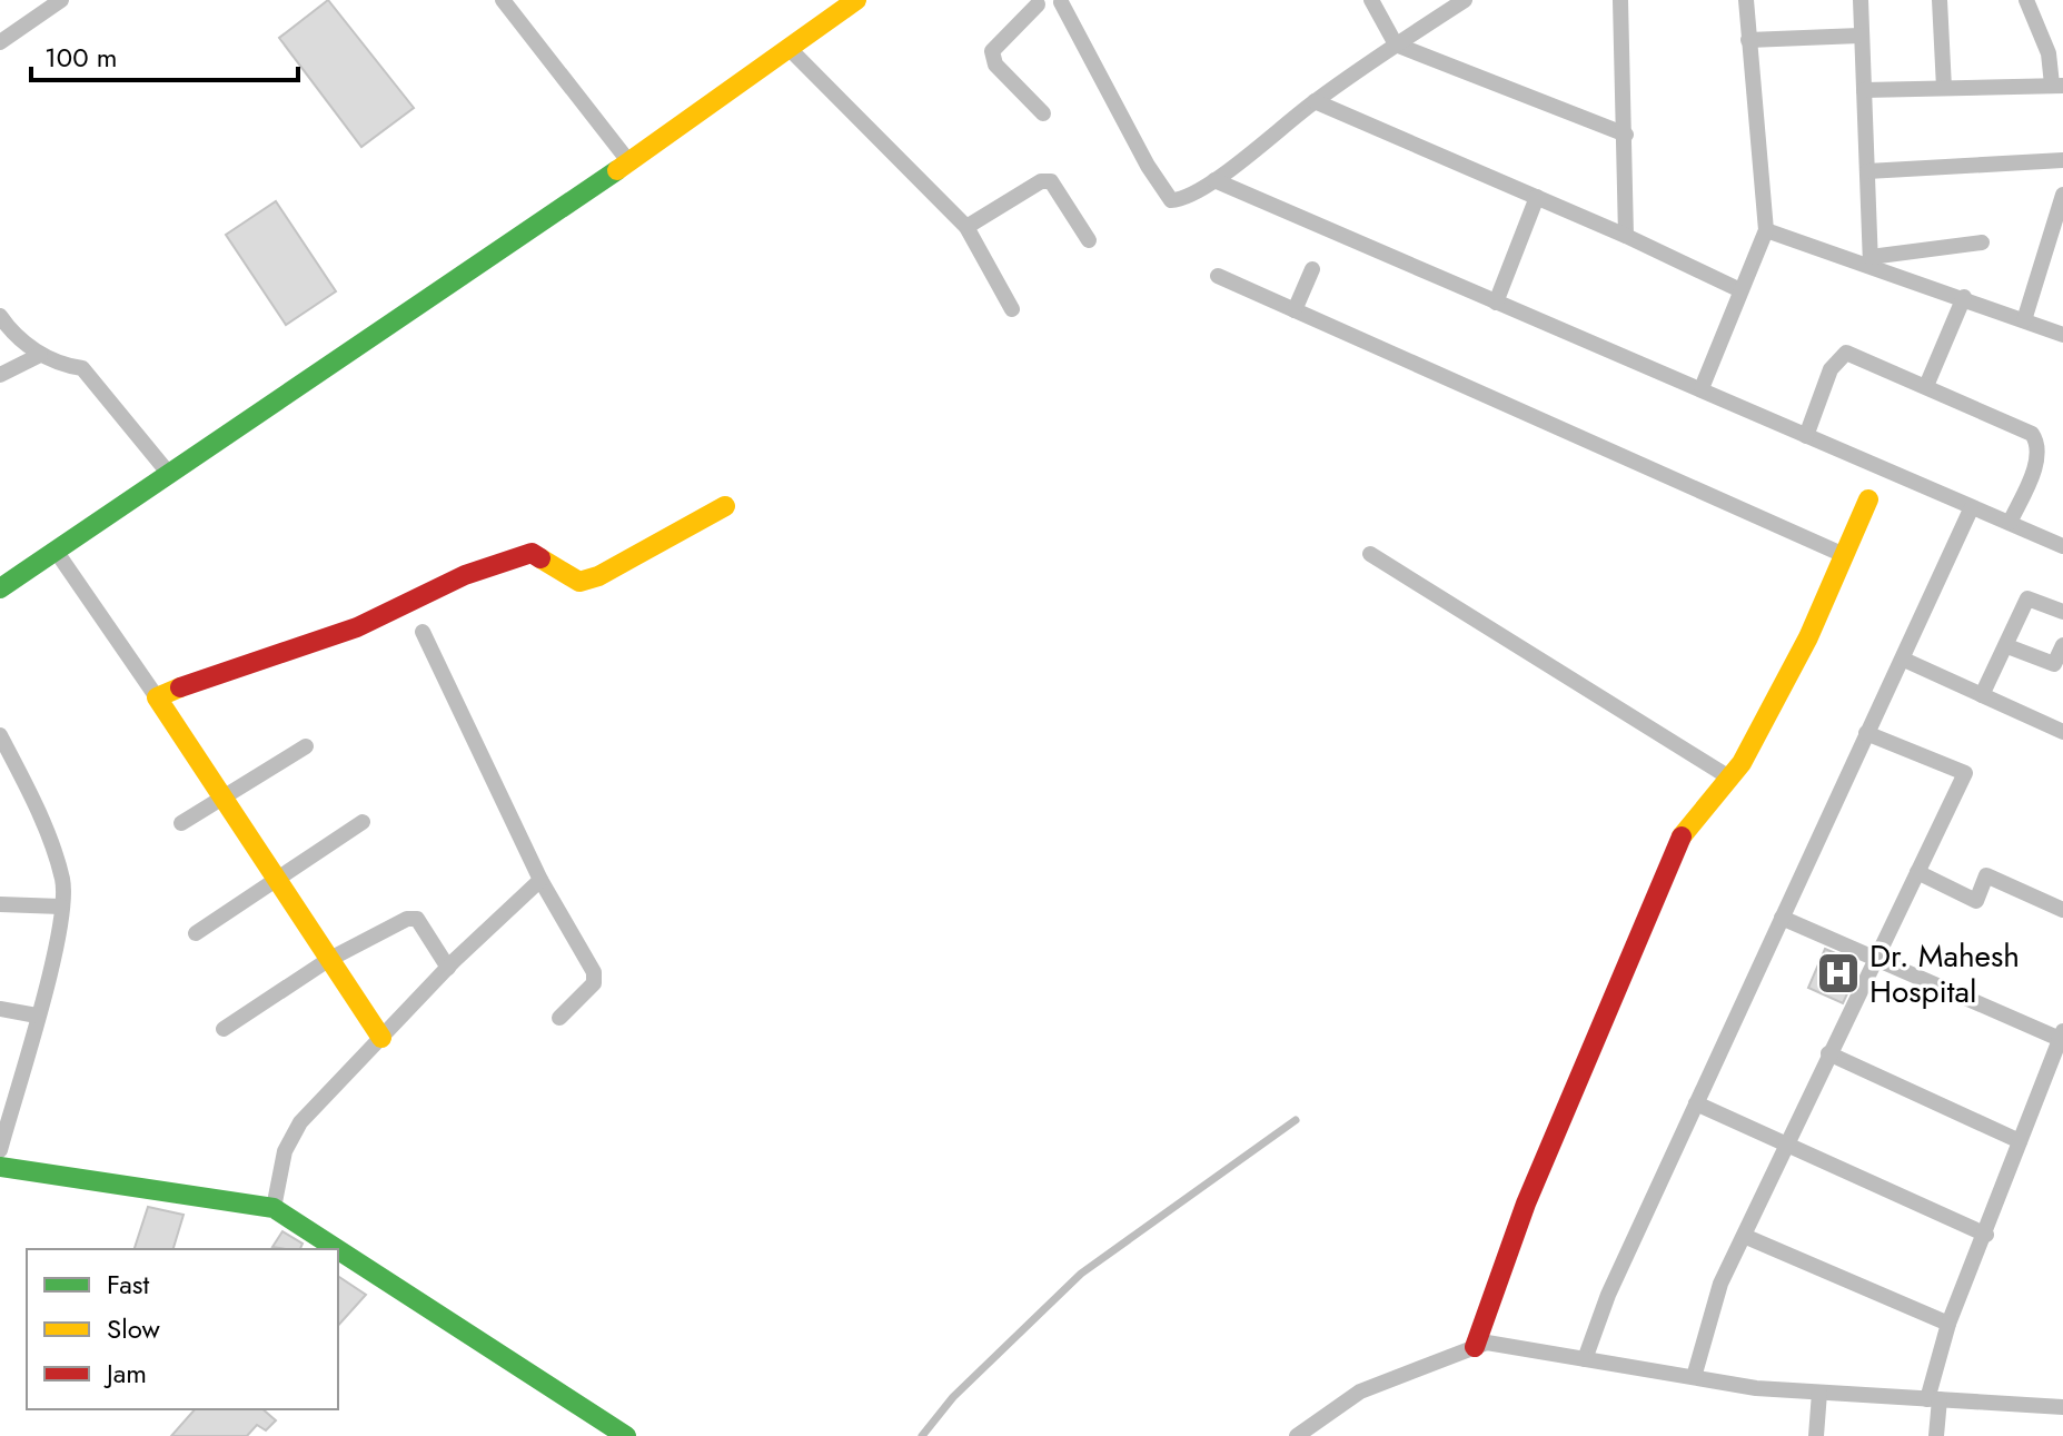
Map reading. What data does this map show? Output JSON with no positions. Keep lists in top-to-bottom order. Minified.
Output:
{"places":{"hospital":["Dr. Mahesh Hospital"]},"legend":["Fast","Slow","Jam"],"scale_bar":"100 m"}
